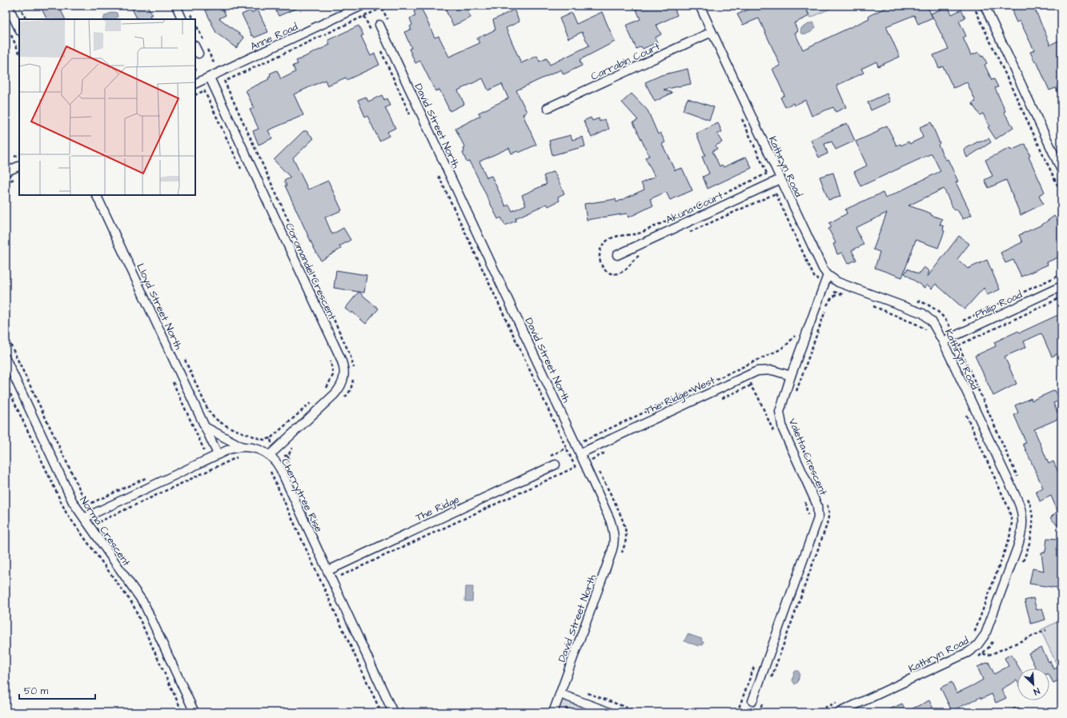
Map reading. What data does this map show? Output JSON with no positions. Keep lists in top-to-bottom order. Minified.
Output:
{"streets":{"street":["Anne Road","Carrabin Court","David Street North","Kathryn Road","Akuna Court","Coromandel Crescent","Philip Road","Lloyd Street North","The Ridge West","Valetta Crescent","Cherrytree Rise","The Ridge","Norma Crescent"]},"crossings":[["Anne Road","Coromandel Crescent"],["Carrabin Court","Kathryn Road"],["David Street North","The Ridge West"],["Kathryn Road","Akuna Court"],["Kathryn Road","Philip Road"],["Kathryn Road","Valetta Crescent"],["Coromandel Crescent","Cherrytree Rise"],["Lloyd Street North","Cherrytree Rise"],["The Ridge West","Valetta Crescent"],["Cherrytree Rise","The Ridge"],["Cherrytree Rise","Norma Crescent"]],"scale_bar":"50 m","north":"bottom right"}
